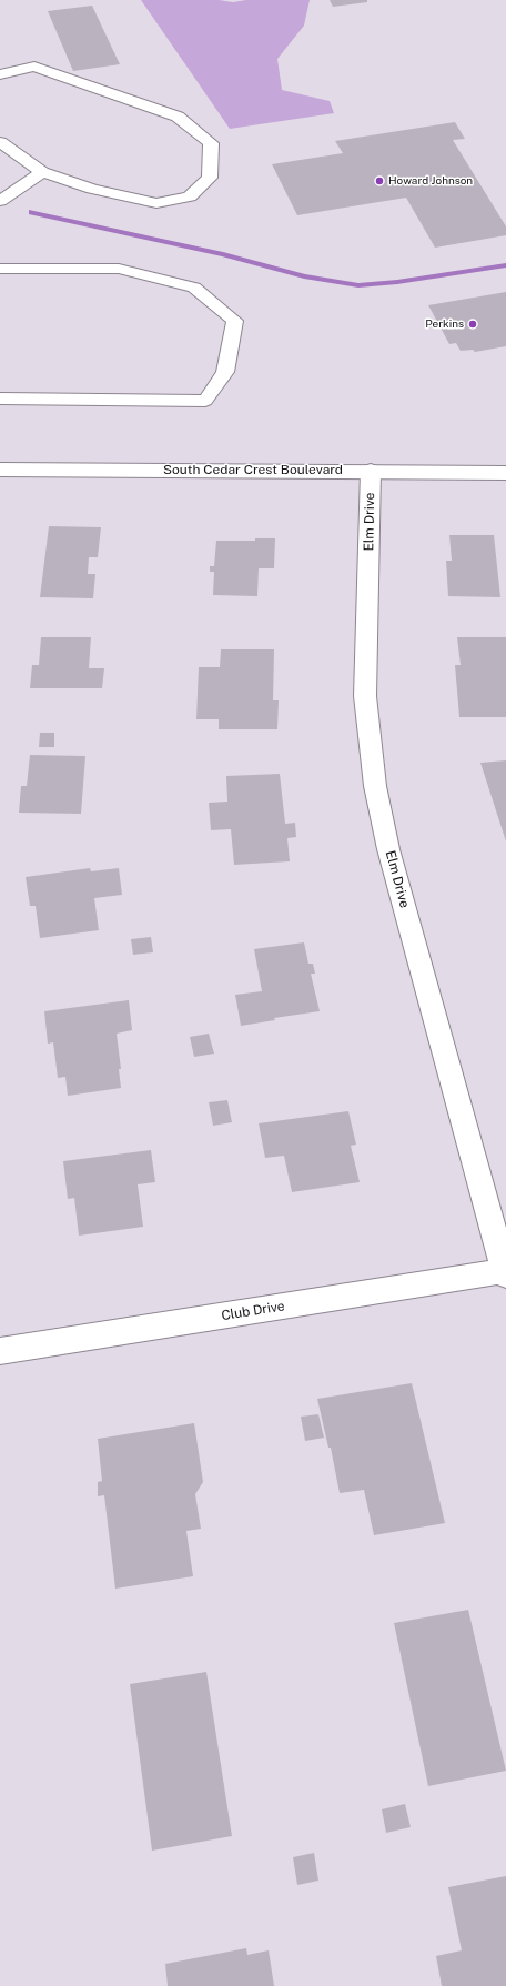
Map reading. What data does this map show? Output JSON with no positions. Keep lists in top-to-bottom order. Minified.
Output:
{"streets":{"street":["South Cedar Crest Boulevard","Elm Drive","Club Drive"]},"crossings":[["South Cedar Crest Boulevard","Elm Drive"],["Elm Drive","Club Drive"]],"places":["Howard Johnson","Perkins"]}
